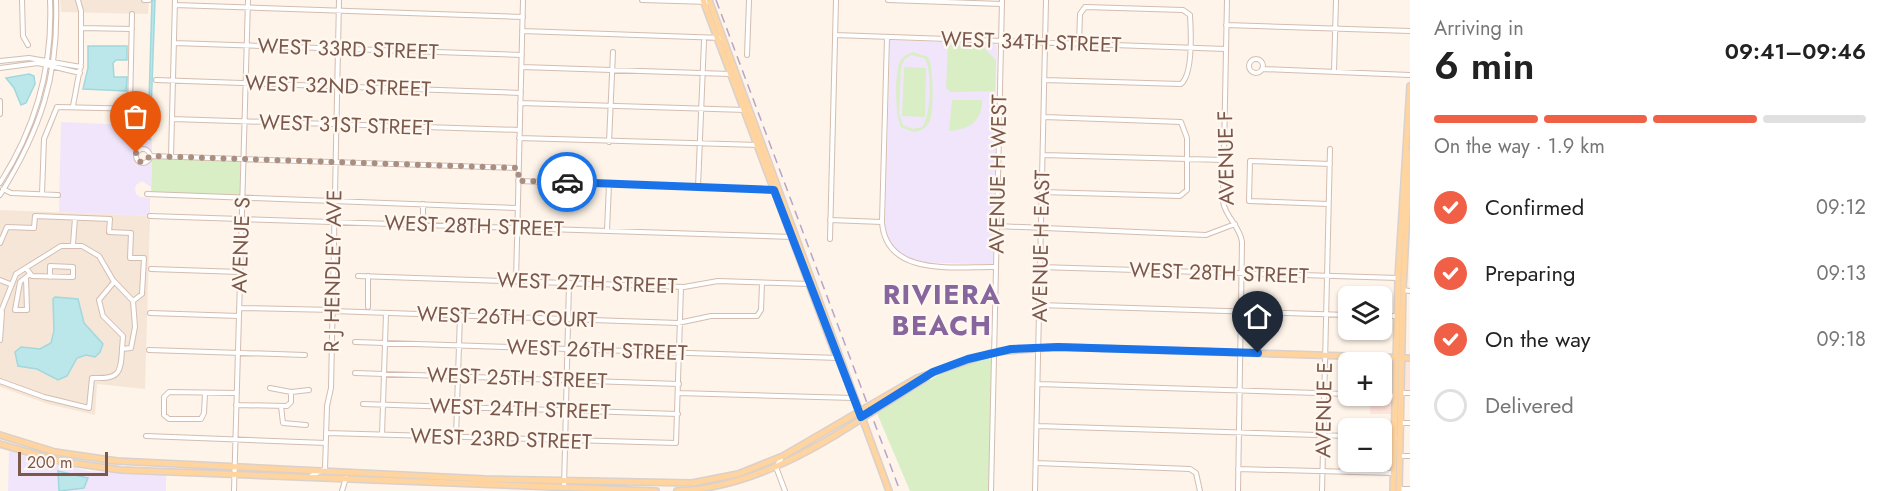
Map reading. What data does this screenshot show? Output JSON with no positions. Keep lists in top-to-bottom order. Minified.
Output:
{"streets":{"street":["WEST 34TH STREET","WEST 33RD STREET","WEST 32ND STREET","WEST 31ST STREET","AVENUE F","AVENUE H WEST","WEST 28TH STREET","AVENUE S","AVENUE H EAST","R J HENDLEY AVE","WEST 27TH STREET","WEST 26TH COURT","WEST 26TH STREET","WEST 25TH STREET","WEST 24TH STREET","AVENUE E","WEST 23RD STREET"]},"crossings":[["WEST 34TH STREET","AVENUE F"],["WEST 34TH STREET","AVENUE H WEST"],["WEST 34TH STREET","AVENUE H EAST"],["WEST 33RD STREET","AVENUE S"],["WEST 33RD STREET","R J HENDLEY AVE"],["WEST 32ND STREET","AVENUE S"],["WEST 32ND STREET","R J HENDLEY AVE"],["WEST 31ST STREET","AVENUE S"],["WEST 31ST STREET","R J HENDLEY AVE"],["AVENUE F","WEST 28TH STREET"],["WEST 28TH STREET","AVENUE S"],["WEST 28TH STREET","AVENUE H EAST"],["WEST 28TH STREET","R J HENDLEY AVE"],["WEST 28TH STREET","AVENUE E"],["AVENUE S","WEST 26TH COURT"],["R J HENDLEY AVE","WEST 26TH COURT"],["R J HENDLEY AVE","WEST 23RD STREET"],["WEST 27TH STREET","WEST 26TH COURT"],["WEST 24TH STREET","WEST 23RD STREET"]],"districts":["RIVIERA BEACH"],"scale_bar":"200 m","page":{"heading":["6 min","Arriving in","09:41–09:46"],"bar":"On the way · 1.9 km","list":[["Confirmed","09:12"],["Preparing","09:13"],["On the way","09:18"],"Delivered"],"map_buttons":["+","−"],"scale":"200 m"}}
